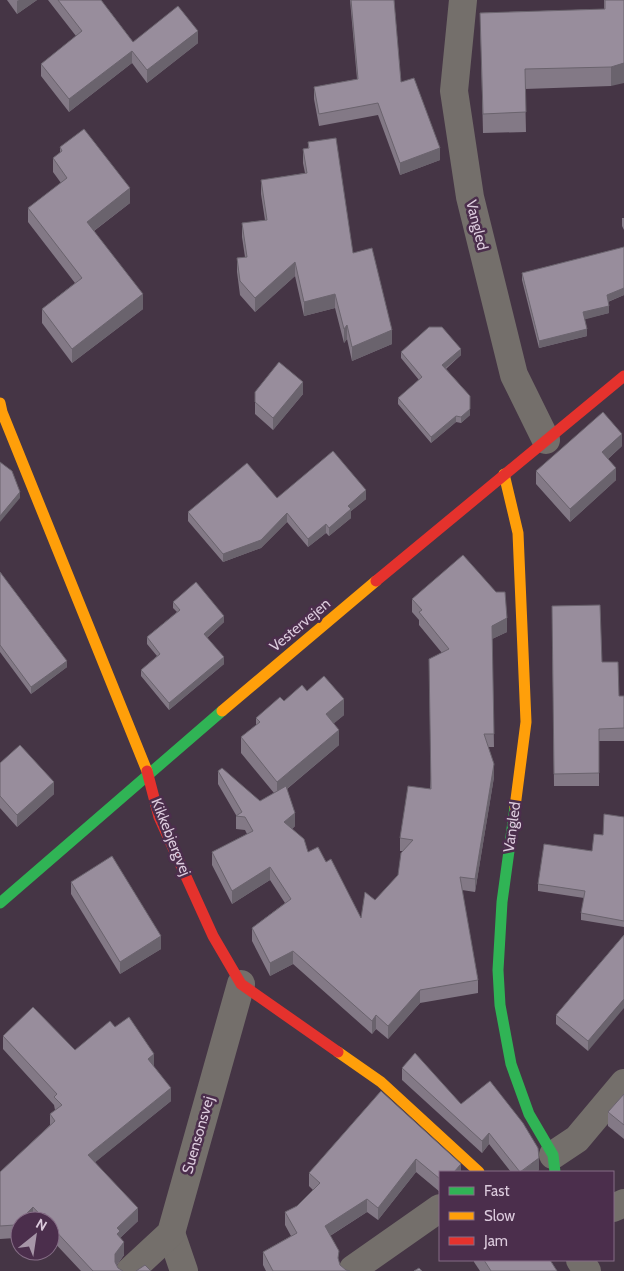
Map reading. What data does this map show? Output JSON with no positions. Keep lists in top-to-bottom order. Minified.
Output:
{"streets":{"street":["Vangled","Vestervejen","Kikkebjergvej","Suensonsvej"]},"crossings":[["Vangled","Vestervejen"],["Vestervejen","Kikkebjergvej"],["Kikkebjergvej","Suensonsvej"]],"legend":["Fast","Slow","Jam"],"north":"top right"}
